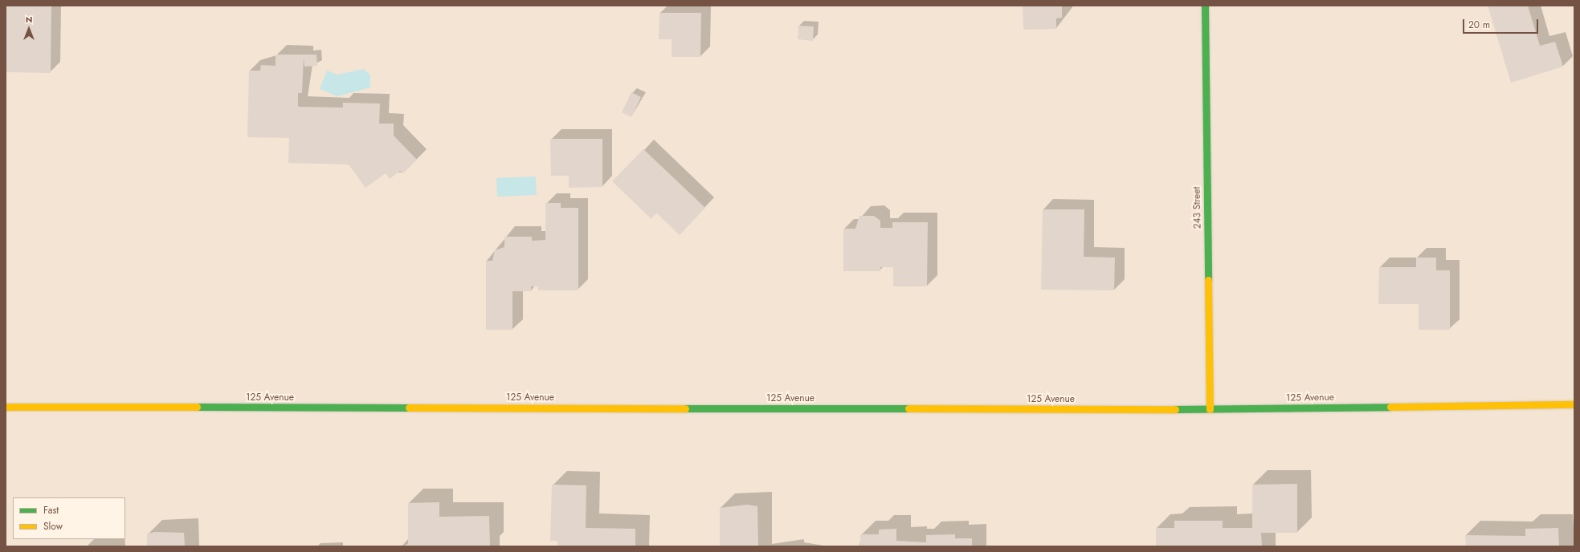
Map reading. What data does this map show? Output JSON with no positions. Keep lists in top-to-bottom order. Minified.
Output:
{"streets":{"street":["243 Street","125 Avenue"]},"crossings":[["243 Street","125 Avenue"]],"legend":["Fast","Slow"],"scale_bar":"20 m","north":"top"}
